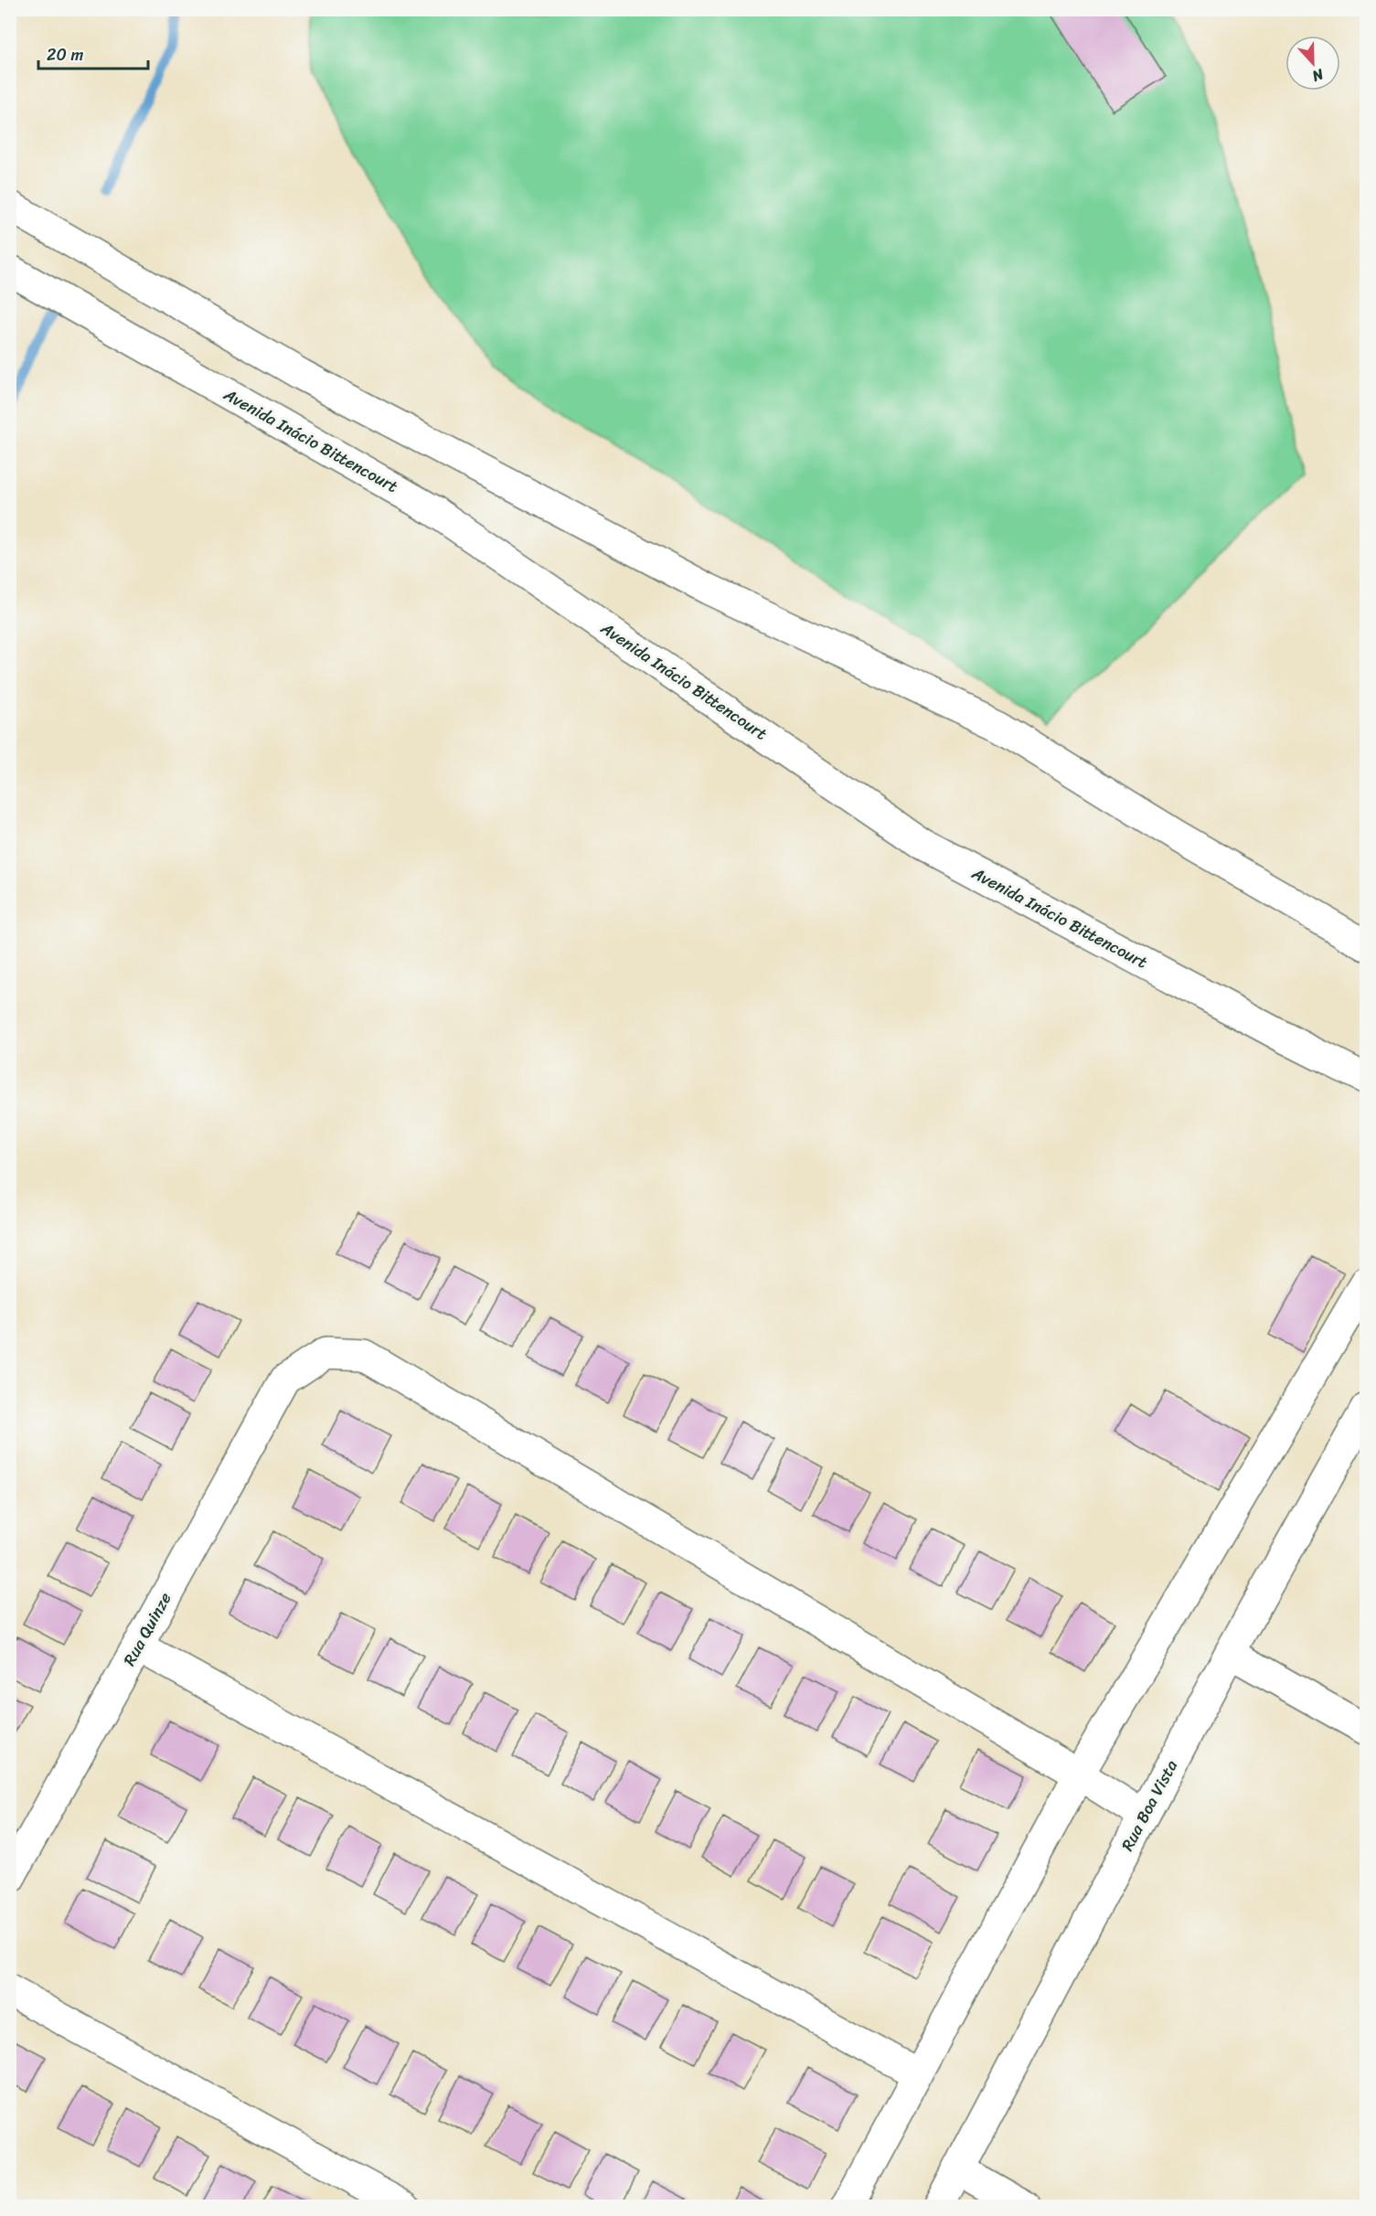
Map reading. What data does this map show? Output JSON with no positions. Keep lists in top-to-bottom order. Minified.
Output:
{"streets":{"street":["Avenida Inácio Bittencourt","Rua Quinze","Rua Boa Vista"]},"scale_bar":"20 m","north":"bottom"}
